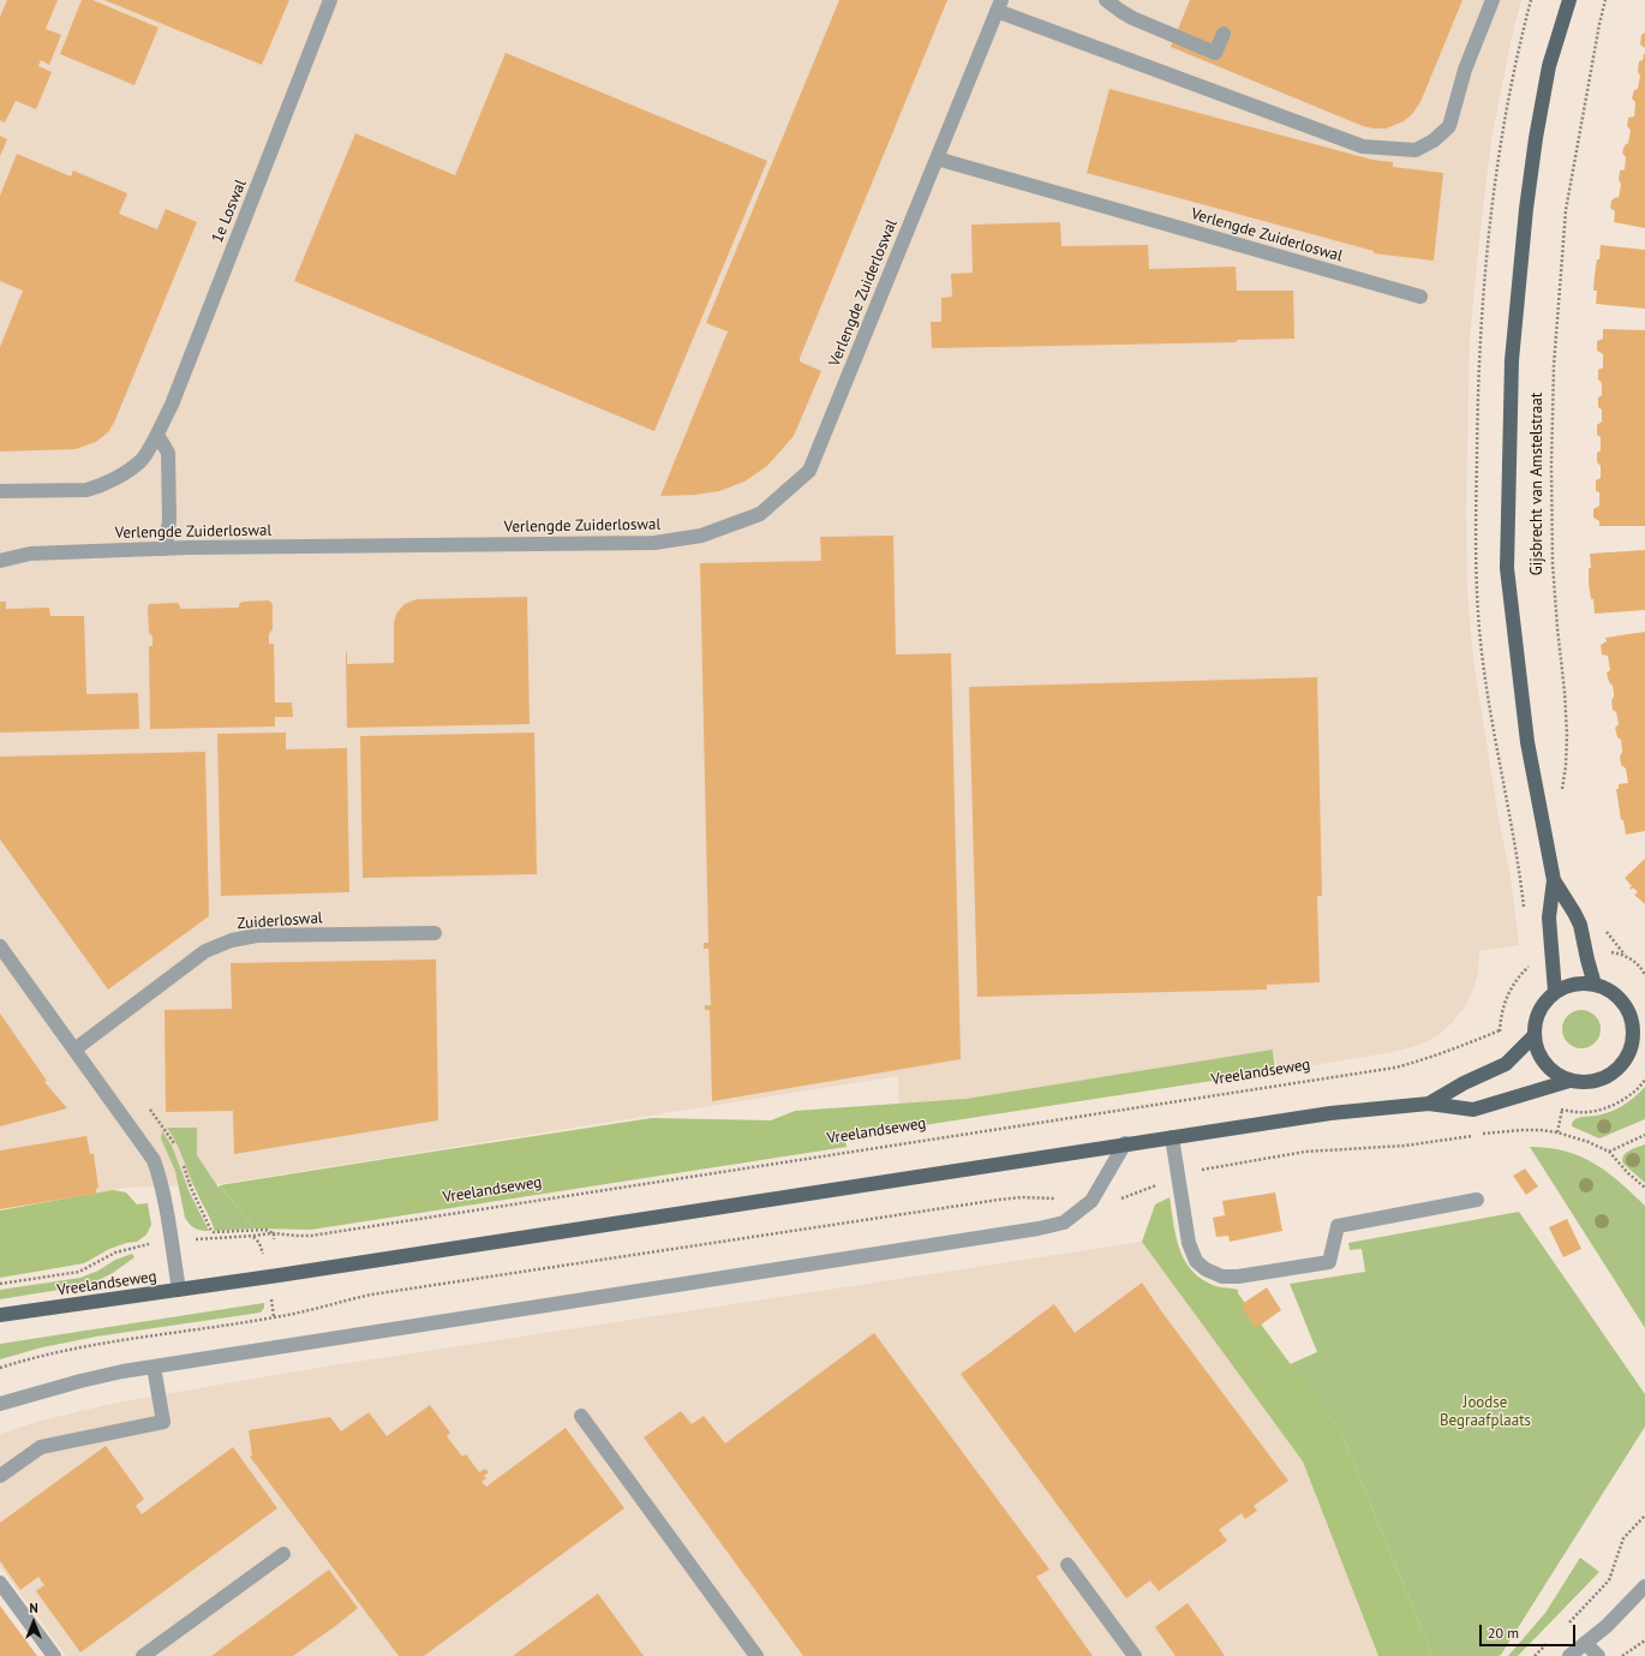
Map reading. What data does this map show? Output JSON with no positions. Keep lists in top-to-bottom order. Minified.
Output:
{"streets":{"main road":["Gijsbrecht van Amstelstraat","Vreelandseweg"],"street":["1e Loswal","Verlengde Zuiderloswal","Zuiderloswal"]},"parks":["Joodse Begraafplaats"],"scale_bar":"20 m","north":"top"}
